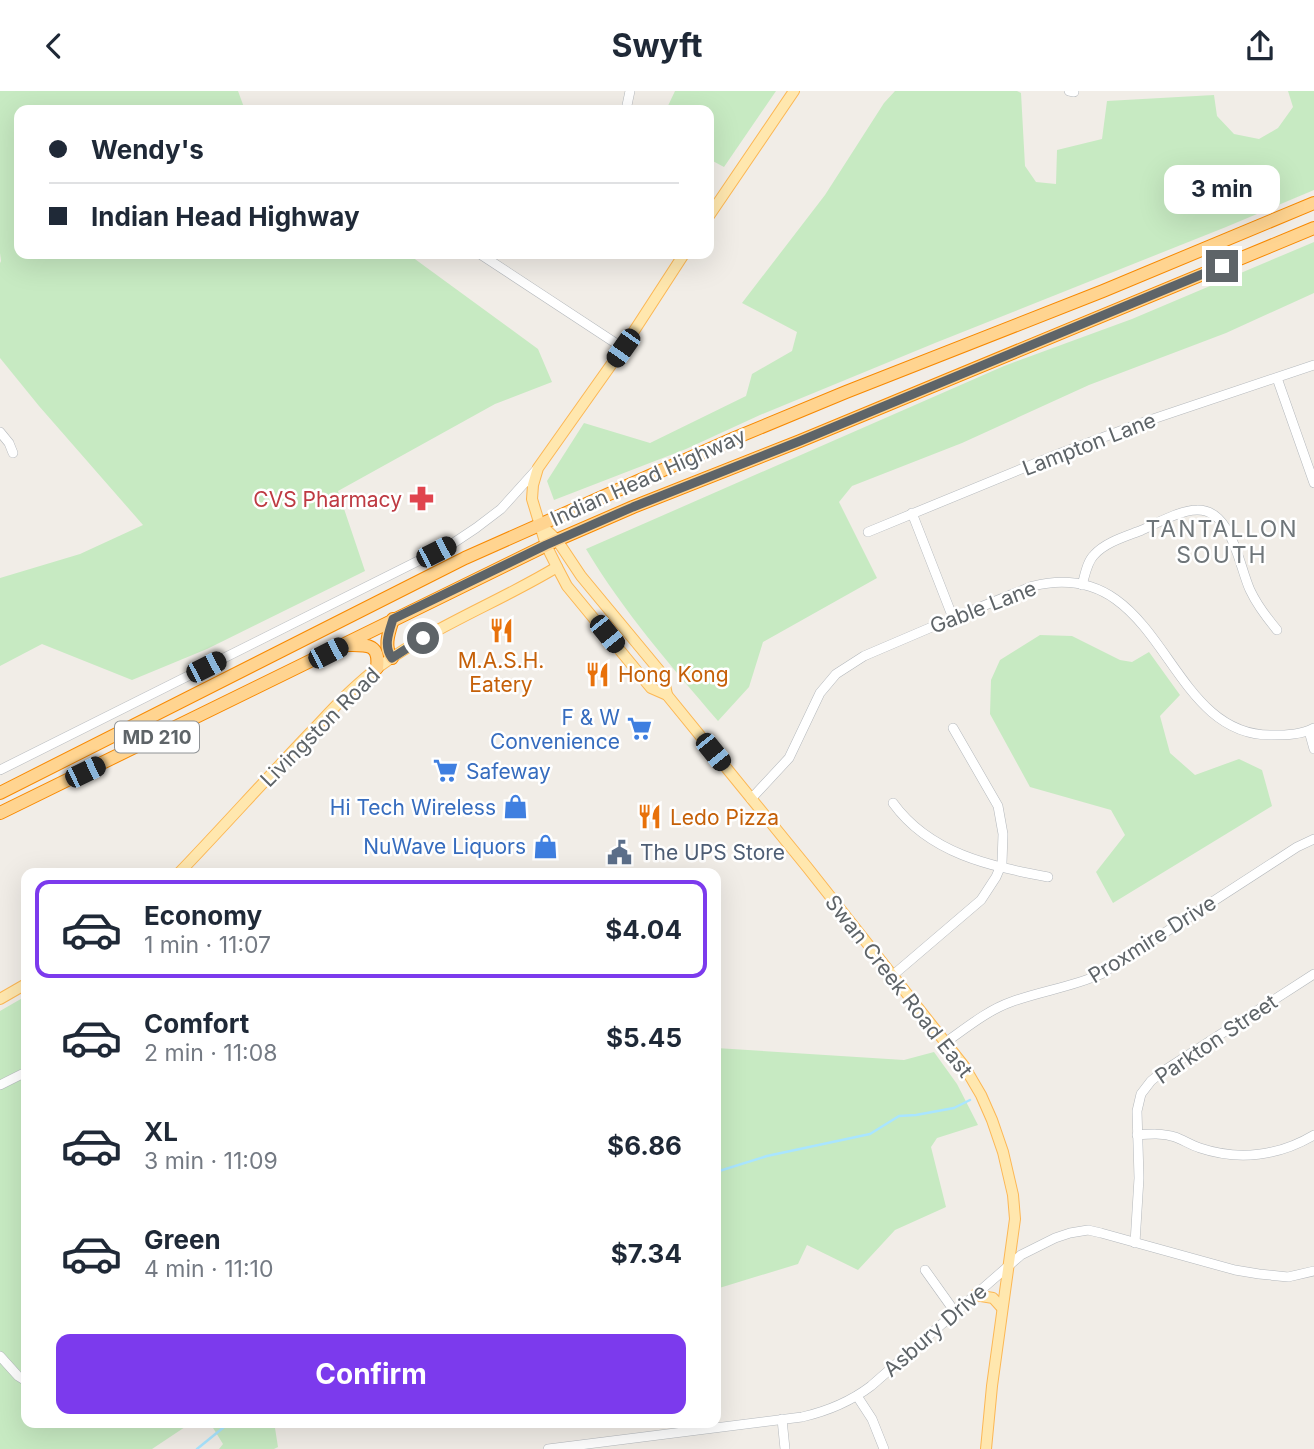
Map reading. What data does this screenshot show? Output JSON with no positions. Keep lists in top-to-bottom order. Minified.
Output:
{"streets":{"highway":["Indian Head Highway","MD 210"],"main road":["Livingston Road","Swan Creek Road East"],"street":["Lampton Lane","Gable Lane","Proxmire Drive","Parkton Street","Asbury Drive"]},"crossings":[["Indian Head Highway","Swan Creek Road East"],["Gable Lane","Swan Creek Road East"],["Livingston Road","Swan Creek Road East"],["Proxmire Drive","Swan Creek Road East"],["Swan Creek Road East","Asbury Drive"],["Parkton Street","Asbury Drive"]],"districts":["TANTALLON SOUTH"],"places":{"pharmacy":["CVS Pharmacy"],"restaurant":["M.A.S.H. Eatery","Hong Kong","Ledo Pizza"],"supermarket":["F & W Convenience","Safeway"],"shop":["Hi Tech Wireless","NuWave Liquors"],"public building":["The UPS Store"]},"page":{"header":"Swyft","banner":["Wendy's","Indian Head Highway"],"bubble":"3 min","list":[{"name":"Economy","note":"1 min · 11:07","value":"$4.04"},{"name":"Comfort","note":"2 min · 11:08","value":"$5.45"},{"name":"XL","note":"3 min · 11:09","value":"$6.86"},{"name":"Green","note":"4 min · 11:10","value":"$7.34"}],"buttons":"Confirm"}}
